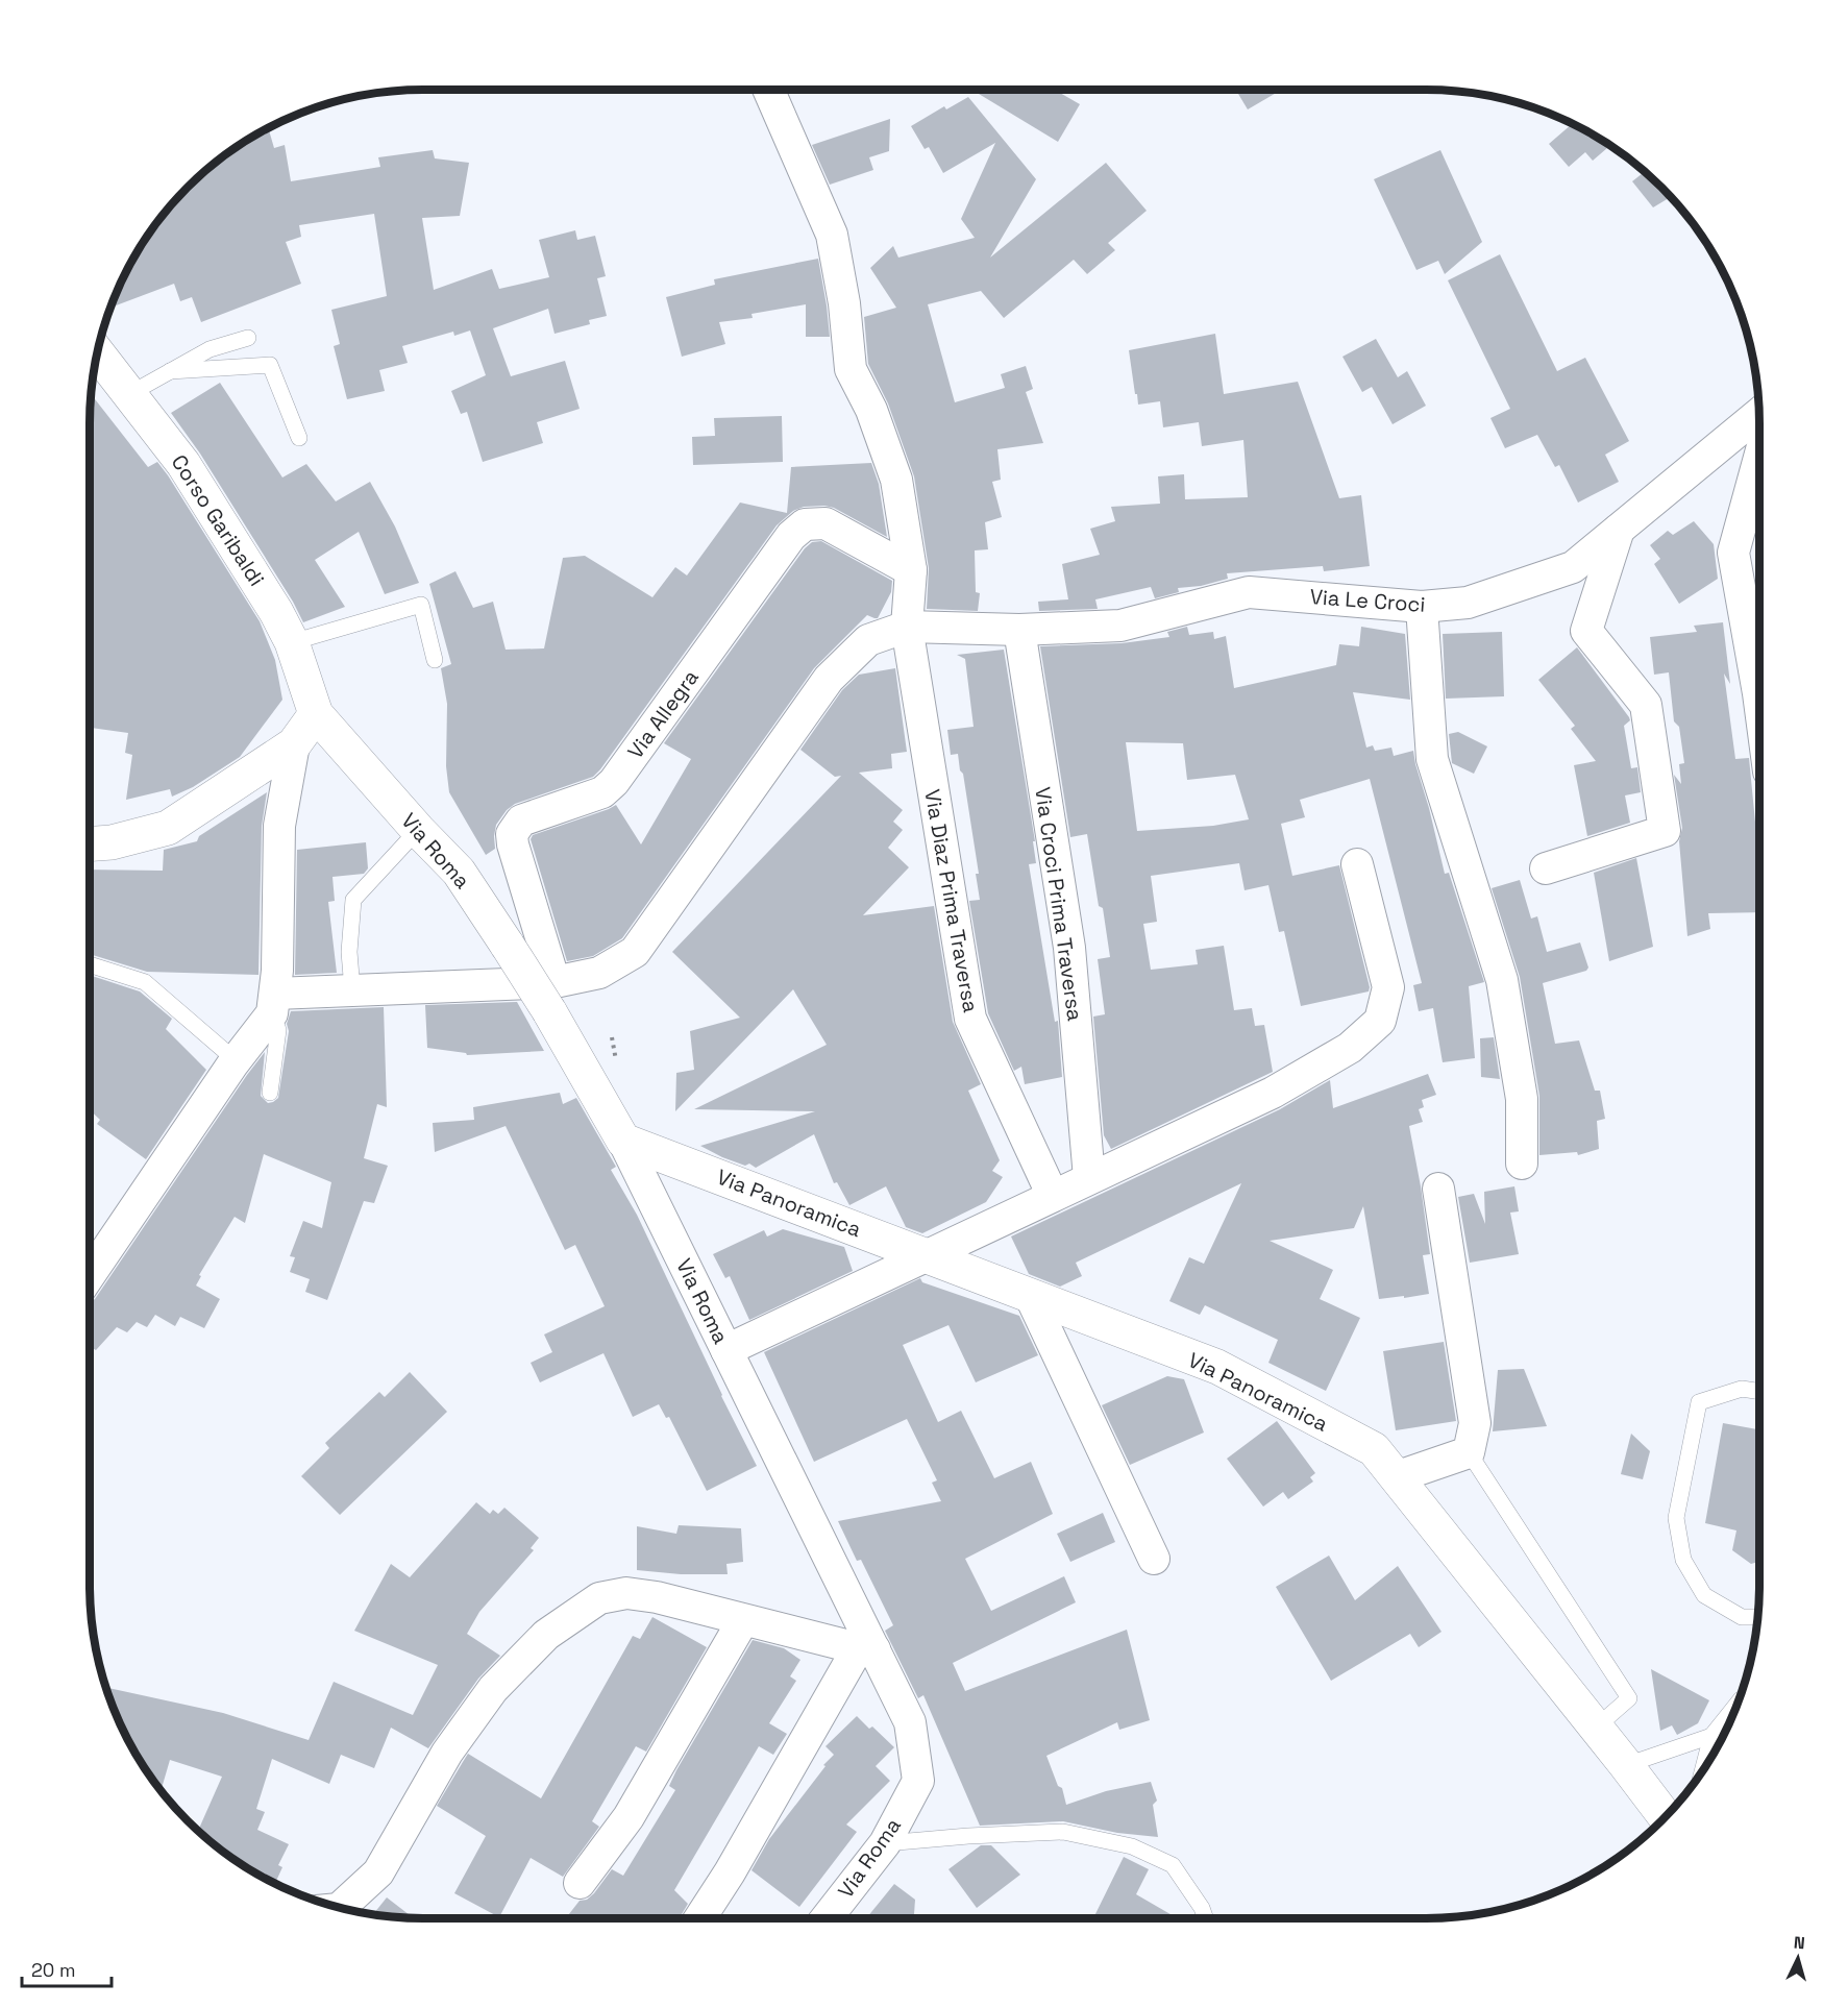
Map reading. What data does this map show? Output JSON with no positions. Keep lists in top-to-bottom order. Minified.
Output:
{"streets":{"street":["Corso Garibaldi","Via Le Croci","Via Allegra","Via Roma","Via Diaz Prima Traversa","Via Croci Prima Traversa","Via Panoramica"]},"crossings":[["Corso Garibaldi","Via Roma"],["Via Le Croci","Via Diaz Prima Traversa"],["Via Le Croci","Via Croci Prima Traversa"],["Via Allegra","Via Roma"],["Via Allegra","Via Diaz Prima Traversa"],["Via Roma","Via Panoramica"]],"scale_bar":"20 m","north":"top"}
